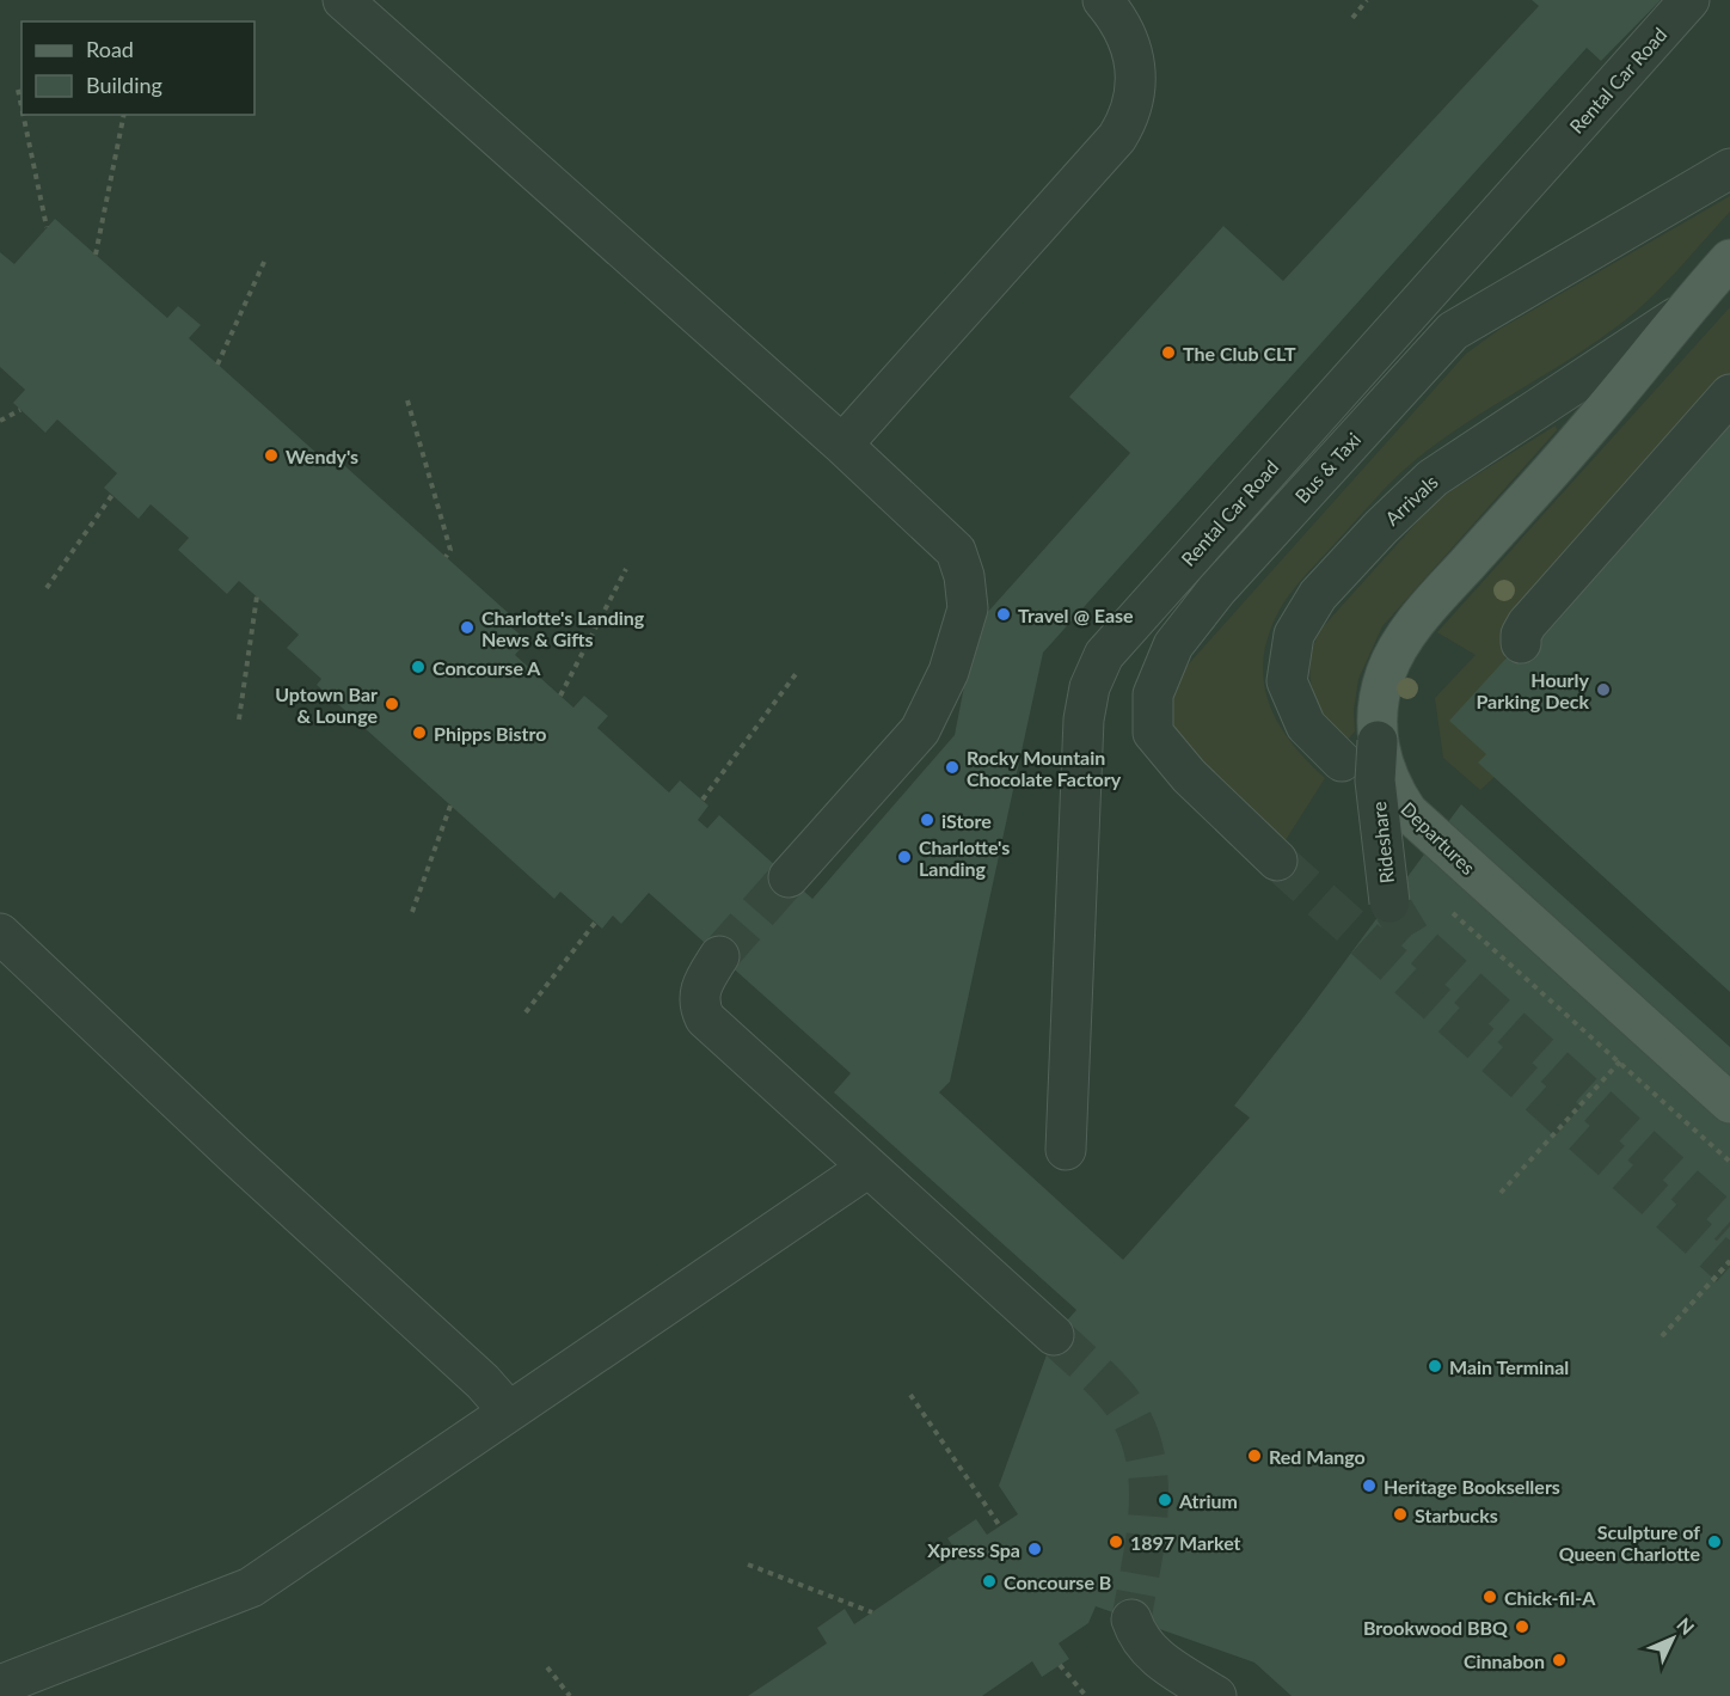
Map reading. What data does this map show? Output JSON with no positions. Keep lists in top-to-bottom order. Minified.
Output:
{"streets":{"main road":["Departures"],"lane":["Rental Car Road","Bus & Taxi","Arrivals","Rideshare"]},"crossings":[["Arrivals","Departures"],["Departures","Rideshare"]],"places":["The Club CLT","Wendy's","Travel @ Ease","Charlotte's Landing News & Gifts","Concourse A","Hourly Parking Deck","Uptown Bar & Lounge","Phipps Bistro","Rocky Mountain Chocolate Factory","iStore","Charlotte's Landing","Main Terminal","Red Mango","Heritage Booksellers","Atrium","Starbucks","1897 Market","Sculpture of Queen Charlotte","Xpress Spa","Concourse B","Chick-fil-A","Brookwood BBQ","Cinnabon"],"legend":["Road","Building"],"north":"top right"}
